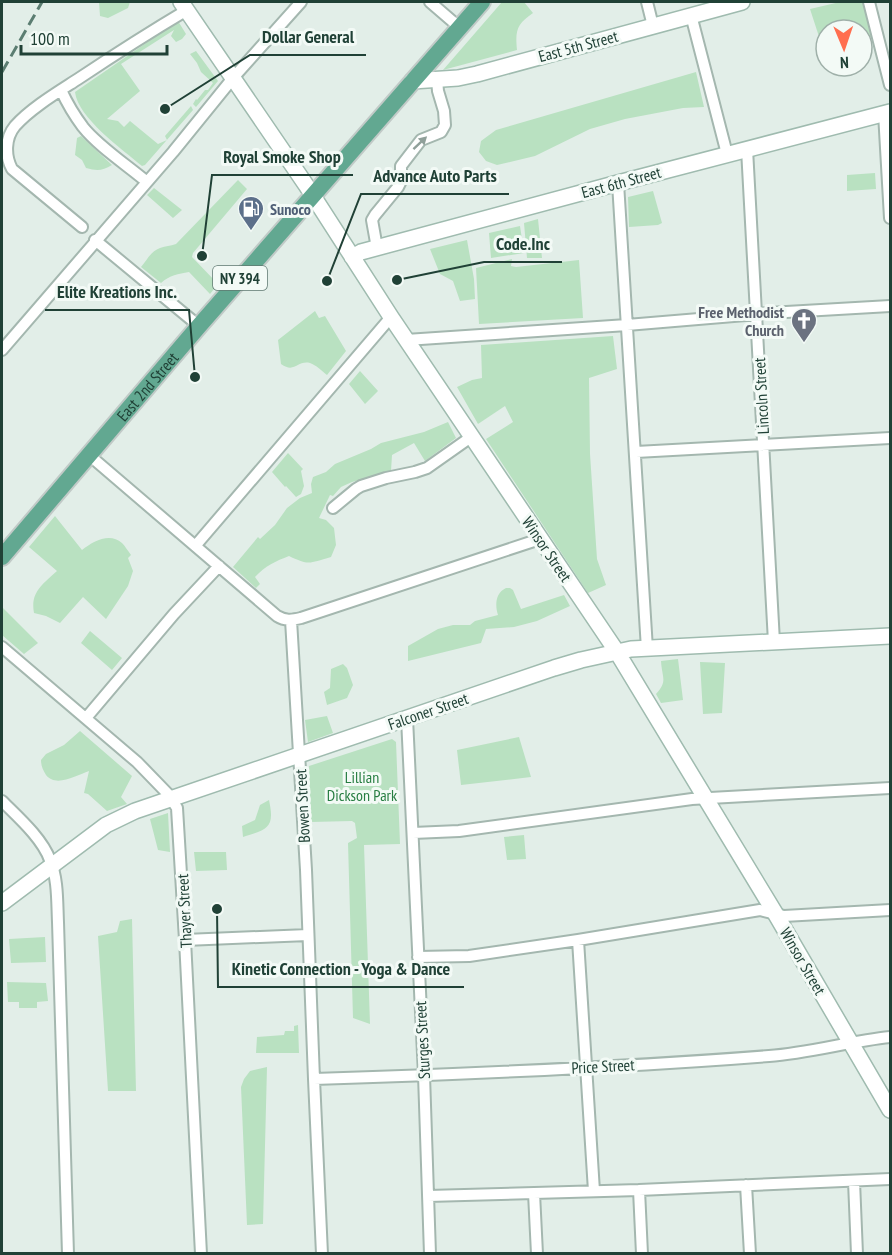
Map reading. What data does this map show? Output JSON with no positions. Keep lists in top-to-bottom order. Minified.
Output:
{"streets":{"main road":["NY 394","East 2nd Street"],"street":["East 5th Street","East 6th Street","Lincoln Street","Winsor Street","Falconer Street","Bowen Street","Thayer Street","Sturges Street","Price Street"]},"crossings":[["East 5th Street","East 2nd Street"],["East 6th Street","Lincoln Street"],["East 6th Street","Winsor Street"],["East 2nd Street","Winsor Street"],["Lincoln Street","Falconer Street"],["Winsor Street","Falconer Street"],["Winsor Street","Price Street"],["Falconer Street","Bowen Street"],["Falconer Street","Thayer Street"],["Falconer Street","Sturges Street"],["Bowen Street","Price Street"],["Sturges Street","Price Street"]],"parks":["Lillian Dickson Park"],"places":{"other":["Dollar General","Royal Smoke Shop","Code.Inc","Advance Auto Parts","Elite Kreations Inc.","Kinetic Connection - Yoga & Dance"],"fuel station":["Sunoco"],"church":["Free Methodist Church"]},"scale_bar":"100 m","north":"bottom"}
